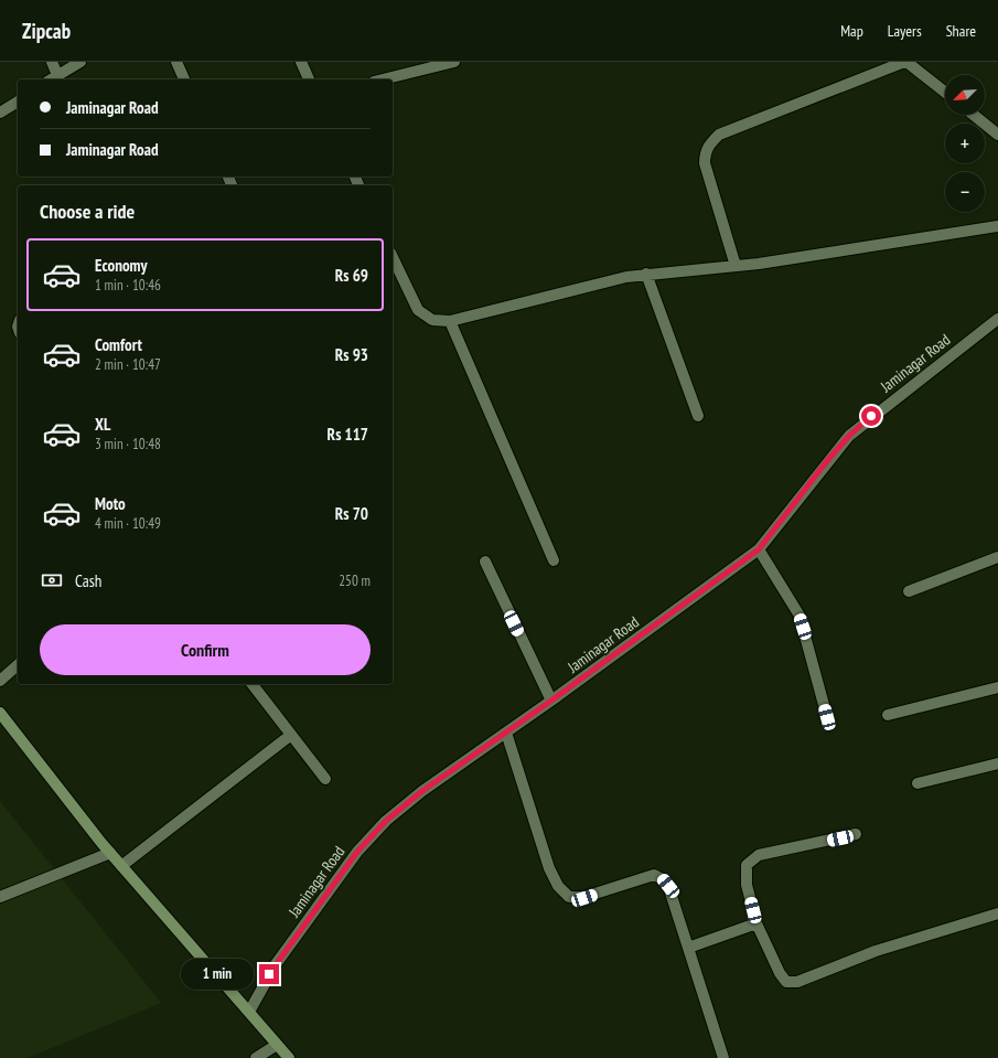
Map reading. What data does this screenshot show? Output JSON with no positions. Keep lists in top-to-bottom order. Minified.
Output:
{"streets":{"street":["Jaminagar Road"]},"north":"bottom left","page":{"header":"Zipcab","nav":["Map","Layers","Share"],"map_buttons":["+","−"],"banner":["Jaminagar Road","Jaminagar Road"],"heading":"Choose a ride","list":[{"name":"Economy","note":"1 min · 10:46","value":"Rs 69"},{"name":"Comfort","note":"2 min · 10:47","value":"Rs 93"},{"name":"XL","note":"3 min · 10:48","value":"Rs 117"},{"name":"Moto","note":"4 min · 10:49","value":"Rs 70"}],"pay":["Cash","250 m"],"buttons":"Confirm","bubble":"1 min"}}
